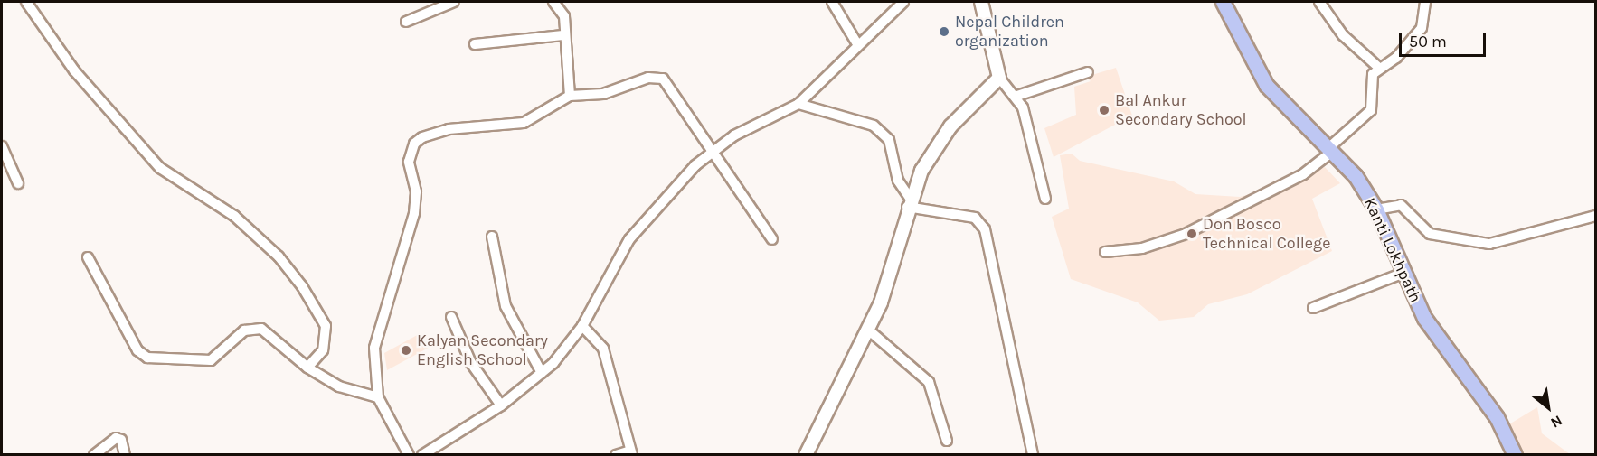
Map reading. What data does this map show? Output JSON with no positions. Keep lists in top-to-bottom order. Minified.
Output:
{"streets":{"main road":["Kanti Lokhpath"]},"places":["Nepal Children organization","Bal Ankur Secondary School","Don Bosco Technical College","Kalyan Secondary English School"],"scale_bar":"50 m","north":"bottom right"}
